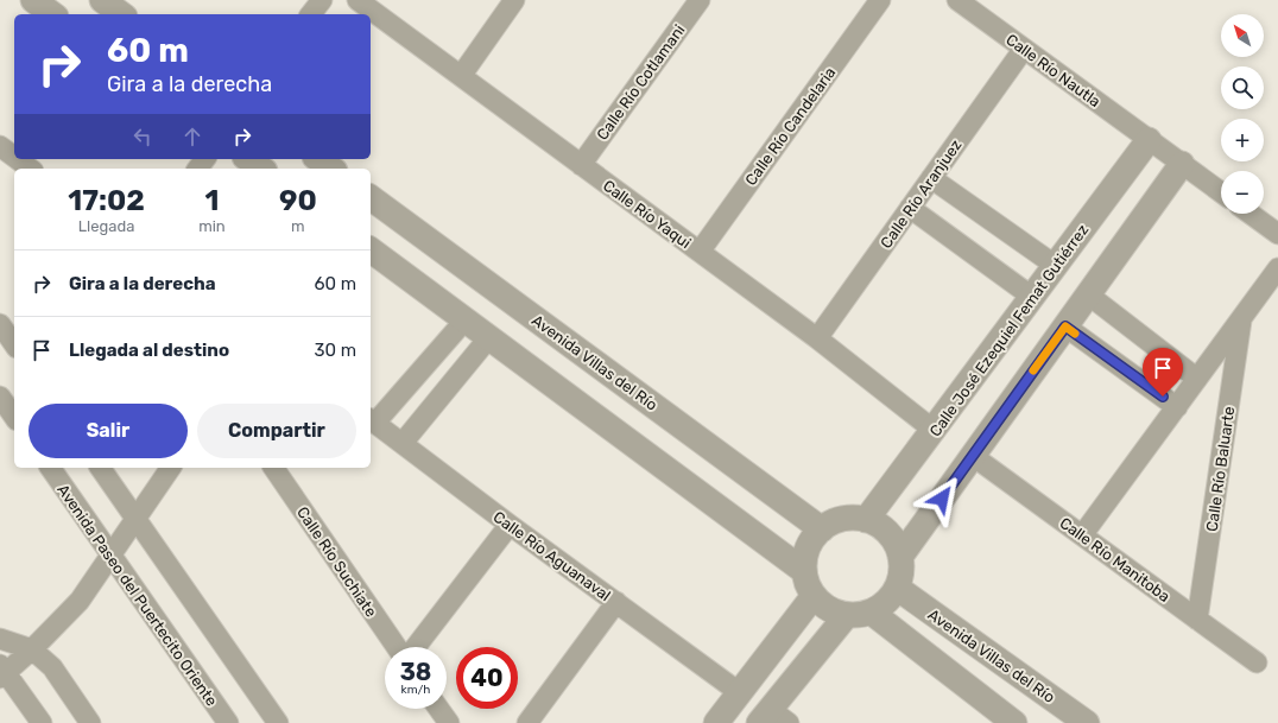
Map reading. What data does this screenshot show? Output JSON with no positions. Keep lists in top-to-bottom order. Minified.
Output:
{"streets":{"street":["Calle Río Nautla","Calle Río Cotlamani","Calle Río Candelaria","Calle Río Aranjuez","Calle Río Yaqui","Calle José Ezequiel Femat Gutiérrez","Avenida Villas del Río","Calle Río Baluarte","Calle Río Aguanaval","Calle Río Manitoba","Calle Río Suchiate","Avenida Paseo del Puertecito Oriente"]},"crossings":[["Calle Río Nautla","Calle Río Aranjuez"],["Calle Río Nautla","Calle José Ezequiel Femat Gutiérrez"],["Calle Río Cotlamani","Calle Río Yaqui"],["Calle Río Candelaria","Calle Río Yaqui"],["Calle Río Aranjuez","Calle Río Yaqui"],["Calle Río Yaqui","Calle José Ezequiel Femat Gutiérrez"],["Calle José Ezequiel Femat Gutiérrez","Avenida Villas del Río"],["Calle Río Baluarte","Calle Río Manitoba"]],"north":"top left","page":{"map_buttons":["+","−"],"turn":["60 m","Gira a la derecha"],"eta":["17:02","Llegada","1","min","90","m"],"list":[{"name":"Gira a la derecha","value":"60 m"},{"name":"Llegada al destino","value":"30 m"}],"buttons":["Salir","Compartir"],"speed":"38 km/h","limit":"40"}}
